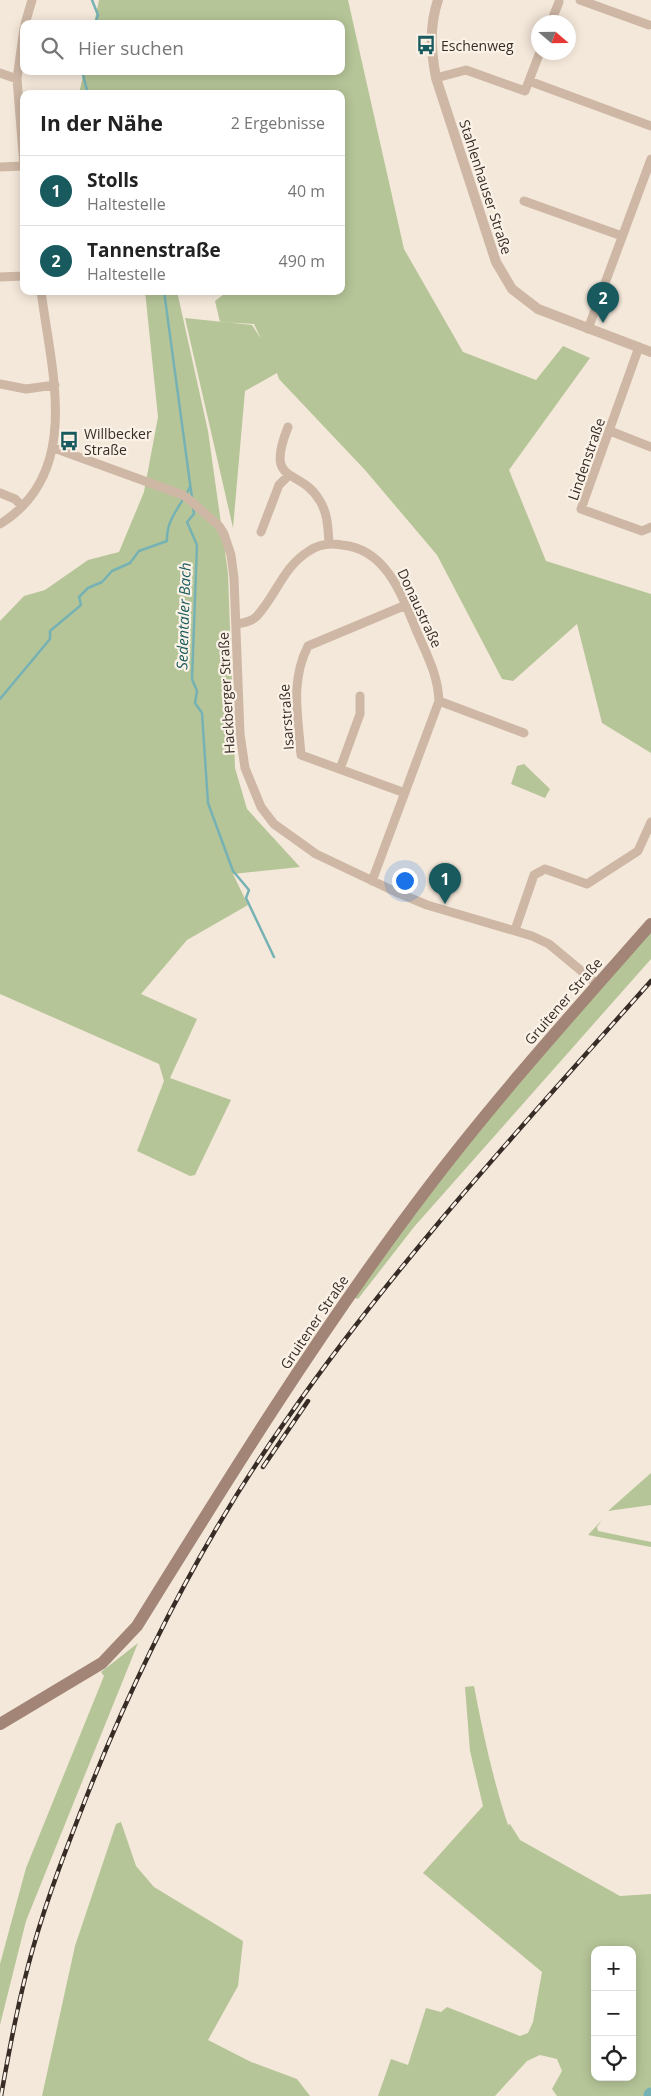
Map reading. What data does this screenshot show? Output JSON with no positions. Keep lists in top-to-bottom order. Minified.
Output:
{"streets":{"main road":["Gruitener Straße"],"street":["Stahlenhauser Straße","Lindenstraße","Donaustraße","Hackberger Straße","Isarstraße"]},"crossings":[["Stahlenhauser Straße","Lindenstraße"],["Donaustraße","Hackberger Straße"],["Donaustraße","Isarstraße"],["Hackberger Straße","Gruitener Straße"]],"water":["Sedentaler Bach"],"places":{"bus stop":["Eschenweg","Willbecker Straße"]},"north":"right","page":{"search":"Hier suchen","heading":["In der Nähe","2 Ergebnisse"],"list":[{"mark":"1","name":"Stolls","note":"Haltestelle","value":"40 m"},{"mark":"2","name":"Tannenstraße","note":"Haltestelle","value":"490 m"}],"pins":["2","1"],"map_buttons":["+","−"]}}
